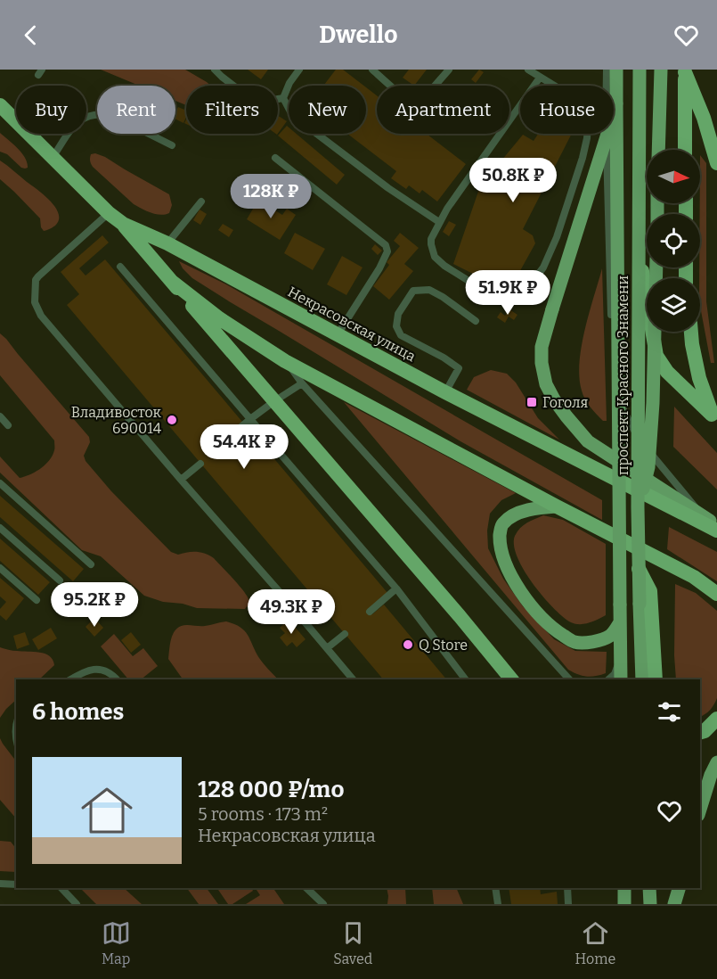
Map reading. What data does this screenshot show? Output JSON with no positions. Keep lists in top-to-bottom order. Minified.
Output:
{"streets":{"highway":["Некрасовская улица"],"main road":["проспект Красного Знамени"]},"places":{"transit":["Гоголя"],"other":["Владивосток 690014","Q Store"]},"north":"right","page":{"header":"Dwello","chip":["Buy","Rent","Filters","New","Apartment","House"],"price":["50.8K ₽","128K ₽","51.9K ₽","54.4K ₽","95.2K ₽","49.3K ₽"],"heading":"6 homes","list":[{"name":"128 000 ₽/mo","note":"5 rooms · 173 m² · Некрасовская улица"}],"tabs":["Map","Saved","Home"]}}
